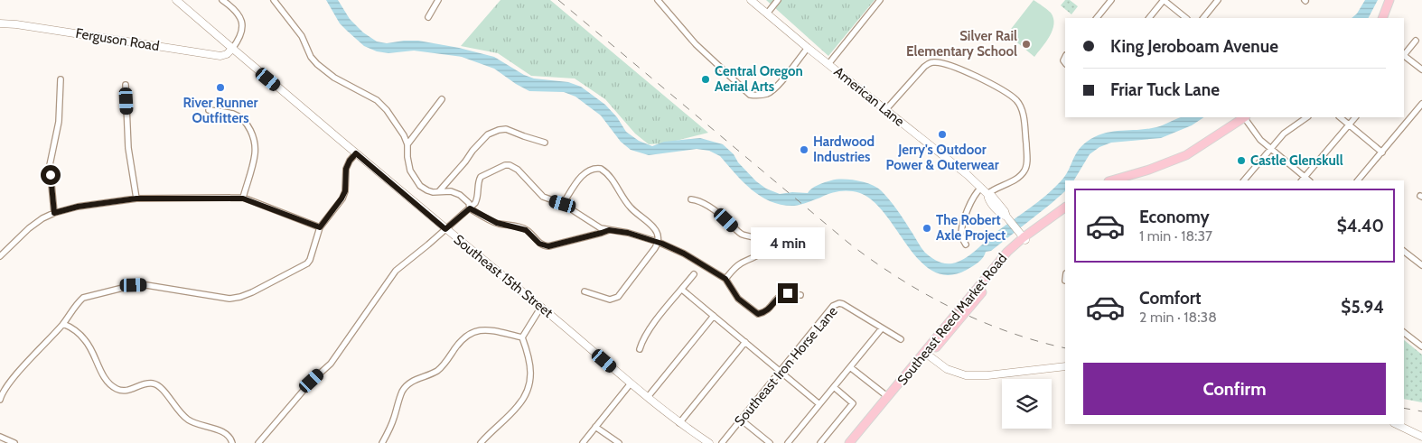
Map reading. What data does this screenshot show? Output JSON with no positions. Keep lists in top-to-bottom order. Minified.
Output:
{"streets":{"main road":["Southeast Reed Market Road"],"street":["Ferguson Road","American Lane","Southeast 15th Street","Southeast Iron Horse Lane"]},"crossings":[["Ferguson Road","Southeast 15th Street"],["American Lane","Southeast Reed Market Road"]],"places":["Silver Rail Elementary School","Central Oregon Aerial Arts","River Runner Outfitters","Jerry's Outdoor Power & Outerwear","Hardwood Industries","Castle Glenskull","The Robert Axle Project"],"page":{"banner":["King Jeroboam Avenue","Friar Tuck Lane"],"list":[{"name":"Economy","note":"1 min · 18:37","value":"$4.40"},{"name":"Comfort","note":"2 min · 18:38","value":"$5.94"}],"bubble":"4 min","buttons":"Confirm"}}
